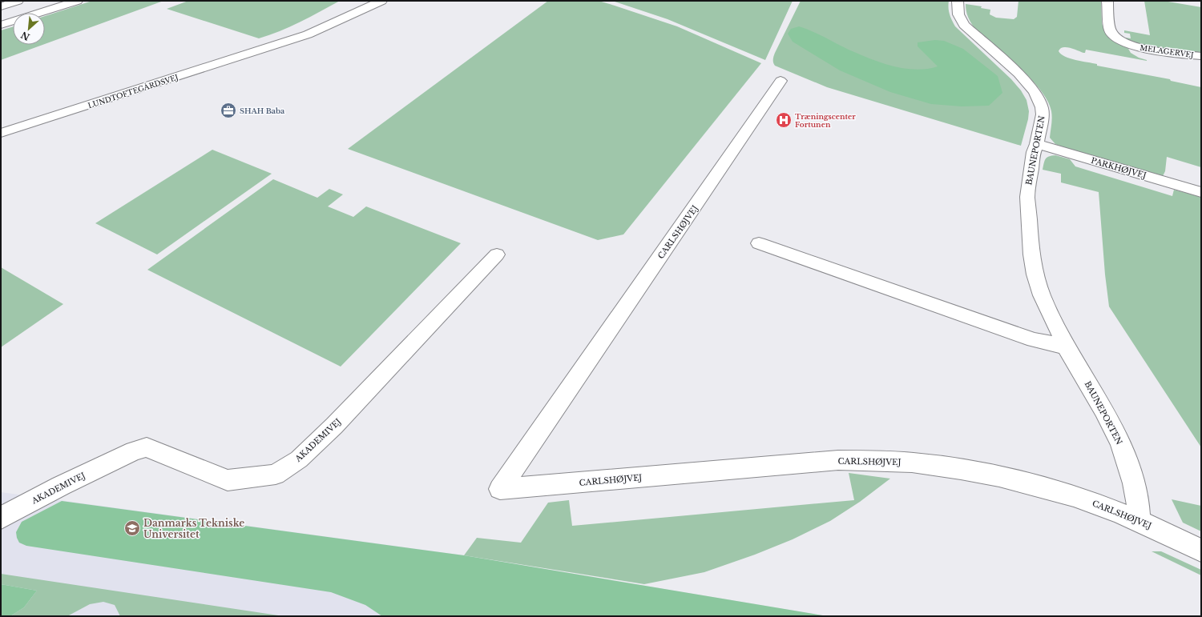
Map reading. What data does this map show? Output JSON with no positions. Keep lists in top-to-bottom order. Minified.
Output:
{"streets":{"main road":["MELAGERVEJ","LUNDTOFTEGÅRDSVEJ","BAUNEPORTEN","PARKHØJVEJ","CARLSHØJVEJ","AKADEMIVEJ"]},"crossings":[["BAUNEPORTEN","PARKHØJVEJ"],["BAUNEPORTEN","CARLSHØJVEJ"]],"places":{"office":["SHAH Baba"],"hospital":["Træningscenter Fortunen"],"school or university":["Danmarks Tekniske Universitet"]},"north":"bottom left"}
